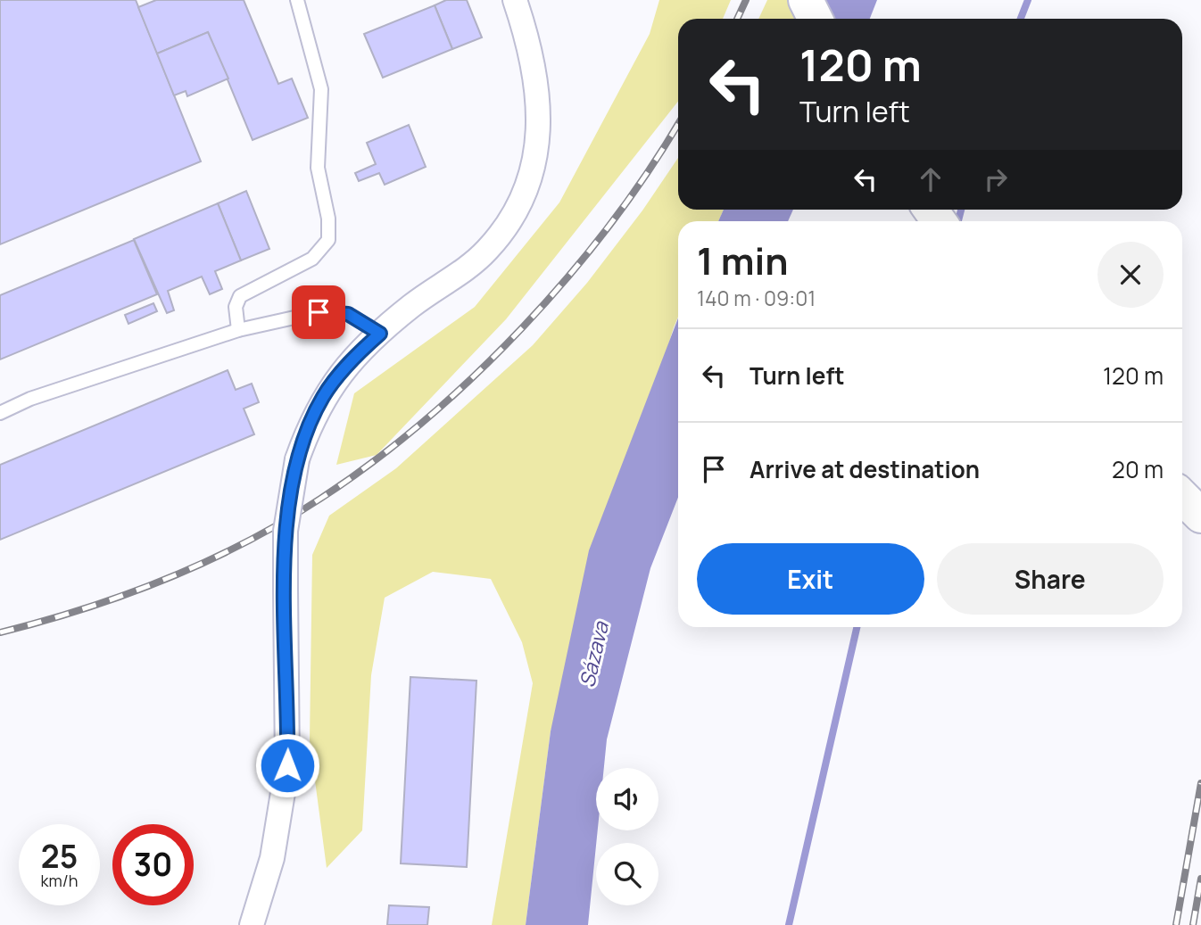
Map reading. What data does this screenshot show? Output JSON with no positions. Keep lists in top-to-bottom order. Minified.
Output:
{"water":["Sázava"],"page":{"turn":["120 m","Turn left"],"heading":["1 min","140 m · 09:01"],"list":[{"name":"Turn left","value":"120 m"},{"name":"Arrive at destination","value":"20 m"}],"buttons":["Exit","Share"],"speed":"25 km/h","limit":"30"}}
